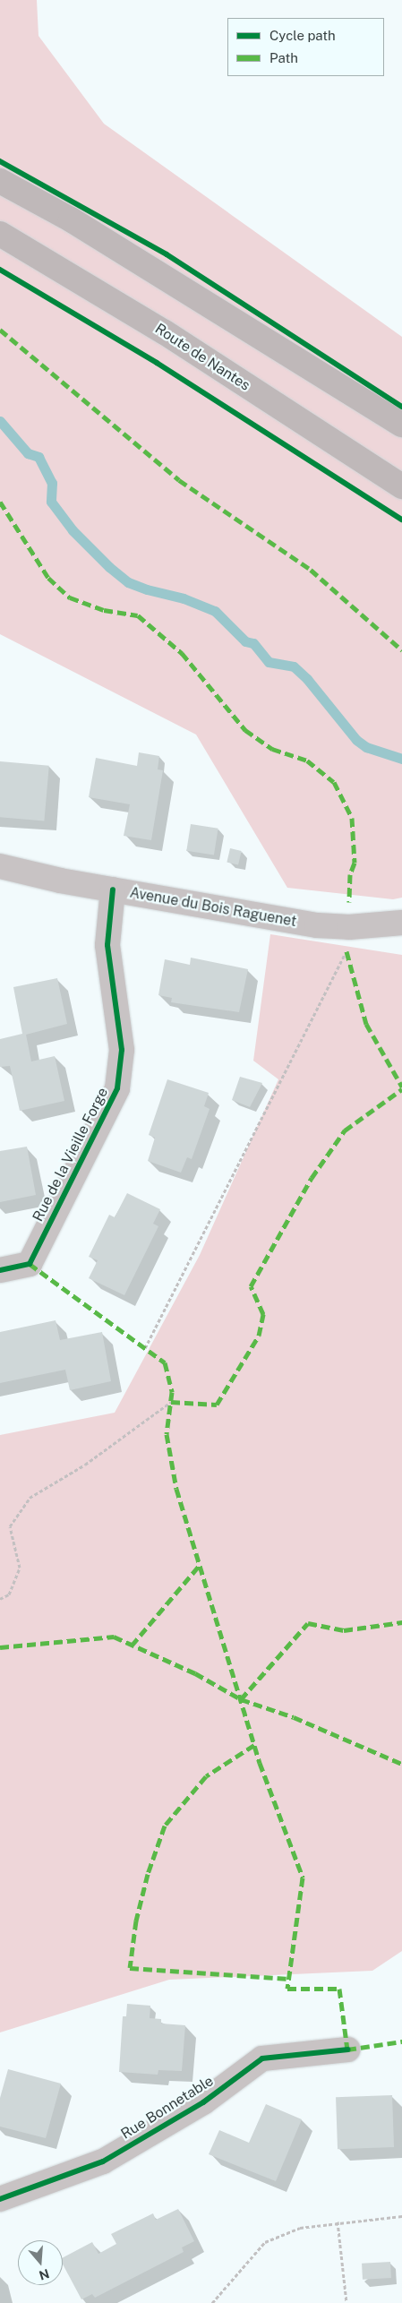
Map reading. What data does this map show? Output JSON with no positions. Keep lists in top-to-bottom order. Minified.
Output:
{"streets":{"main road":["Route de Nantes"],"street":["Avenue du Bois Raguenet","Rue de la Vieille Forge","Rue Bonnetable"]},"crossings":[["Avenue du Bois Raguenet","Rue de la Vieille Forge"]],"legend":["Cycle path","Path"],"north":"bottom"}
